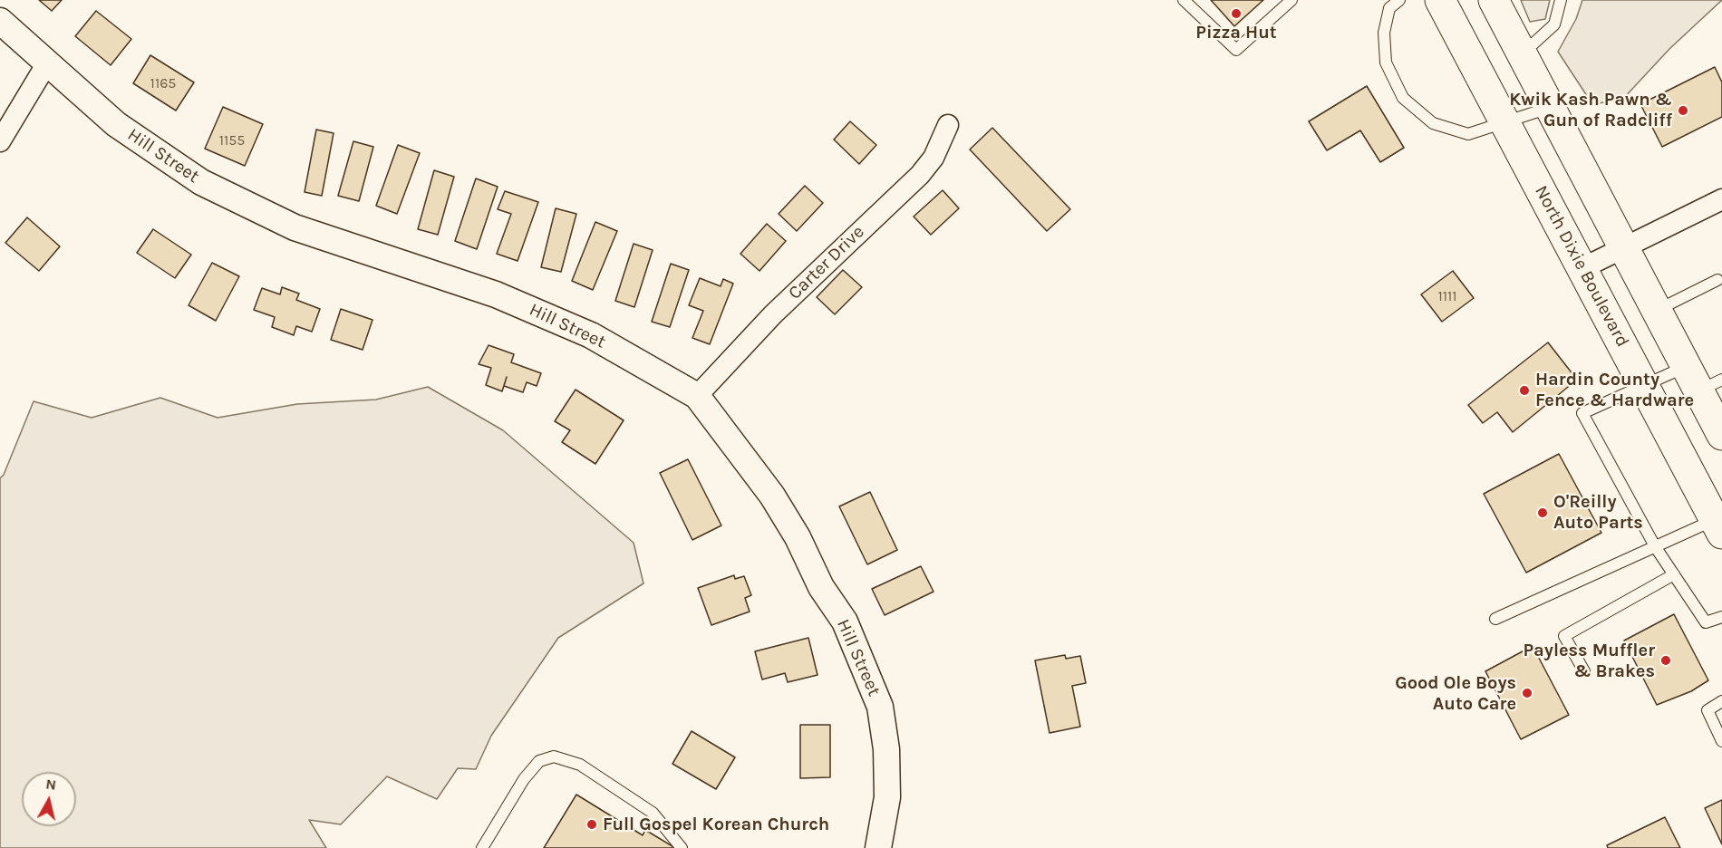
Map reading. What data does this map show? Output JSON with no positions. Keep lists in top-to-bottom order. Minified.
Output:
{"streets":{"highway":["North Dixie Boulevard"],"street":["Hill Street","Carter Drive"]},"crossings":[["Hill Street","Carter Drive"]],"places":["Pizza Hut","Kwik Kash Pawn & Gun of Radcliff","Hardin County Fence & Hardware","O'Reilly Auto Parts","Payless Muffler & Brakes","Good Ole Boys Auto Care","Full Gospel Korean Church"],"house_numbers":["1165","1155","1111"],"north":"top"}
